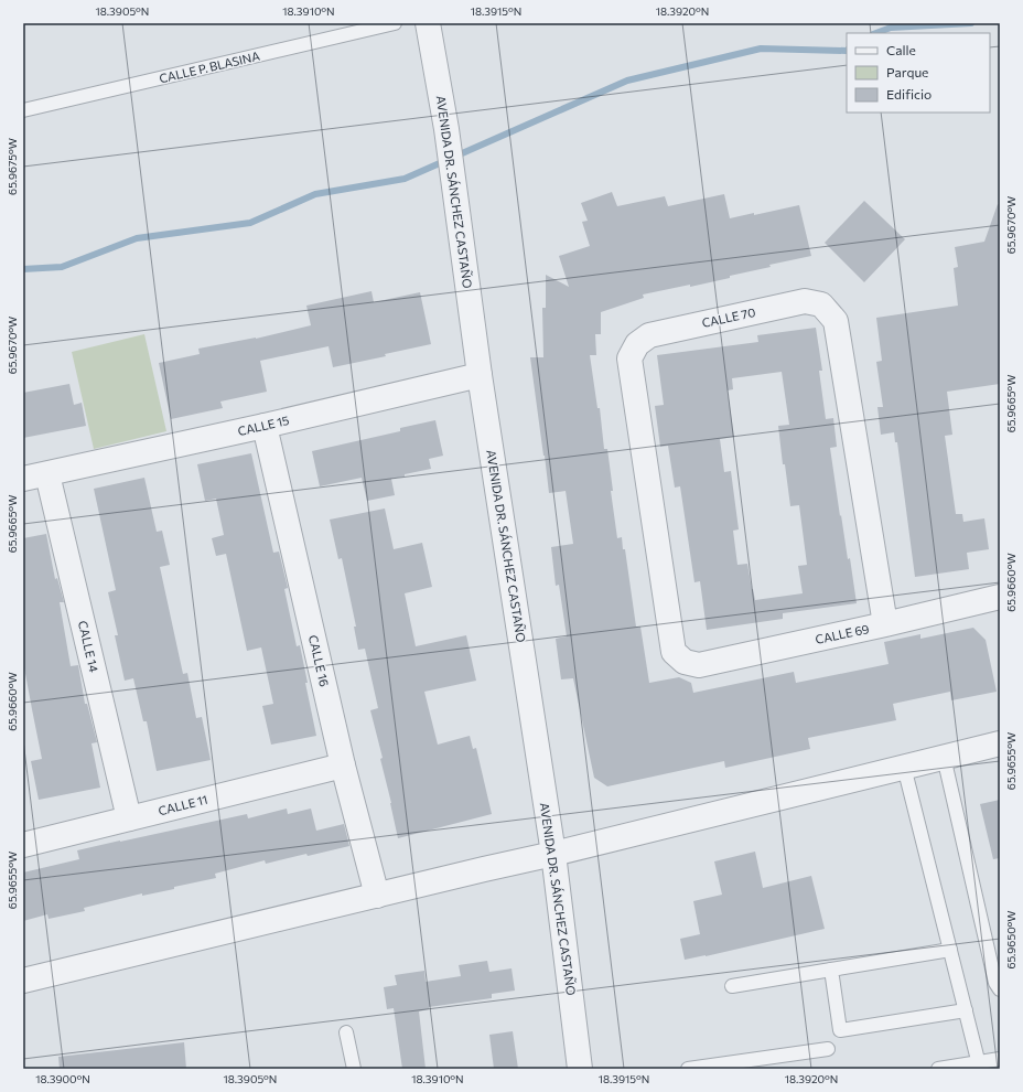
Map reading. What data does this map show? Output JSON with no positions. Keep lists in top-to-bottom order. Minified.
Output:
{"streets":{"street":["AVENIDA DR. SÁNCHEZ CASTAÑO","CALLE 70","CALLE 15","CALLE 69","CALLE 14","CALLE 16","CALLE 11"],"lane":["CALLE P. BLASINA"]},"crossings":[["AVENIDA DR. SÁNCHEZ CASTAÑO","CALLE 15"],["CALLE 70","CALLE 69"],["CALLE 15","CALLE 14"],["CALLE 15","CALLE 16"],["CALLE 14","CALLE 11"],["CALLE 16","CALLE 11"]],"legend":["Calle","Parque","Edificio"],"coordinates":["18.3905°N","18.3910°N","18.3915°N","18.3920°N","65.9675°W","65.9670°W","65.9665°W","65.9660°W","65.9655°W","65.9650°W","18.3900°N"]}
